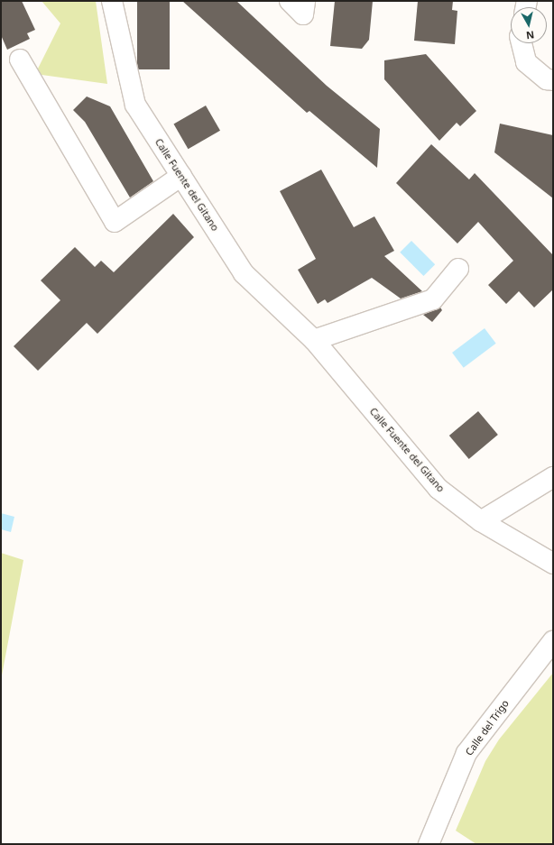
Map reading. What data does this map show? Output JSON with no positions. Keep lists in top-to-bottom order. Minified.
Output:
{"streets":{"street":["Calle Fuente del Gitano","Calle del Trigo"]},"north":"bottom"}
